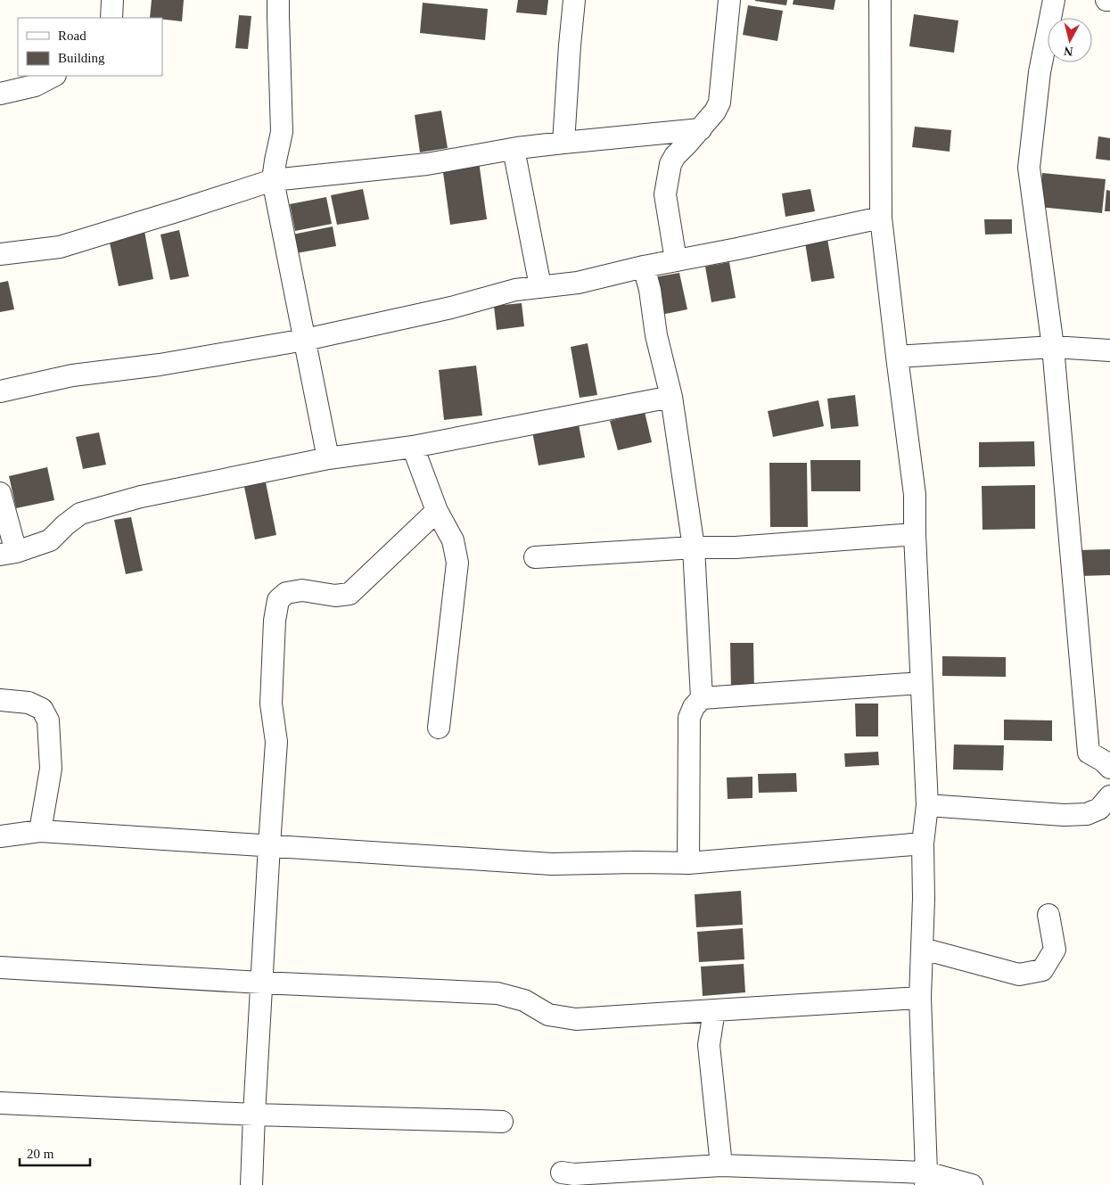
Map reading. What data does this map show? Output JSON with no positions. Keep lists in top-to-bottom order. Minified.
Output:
{"legend":["Road","Building"],"scale_bar":"20 m","north":"bottom"}
